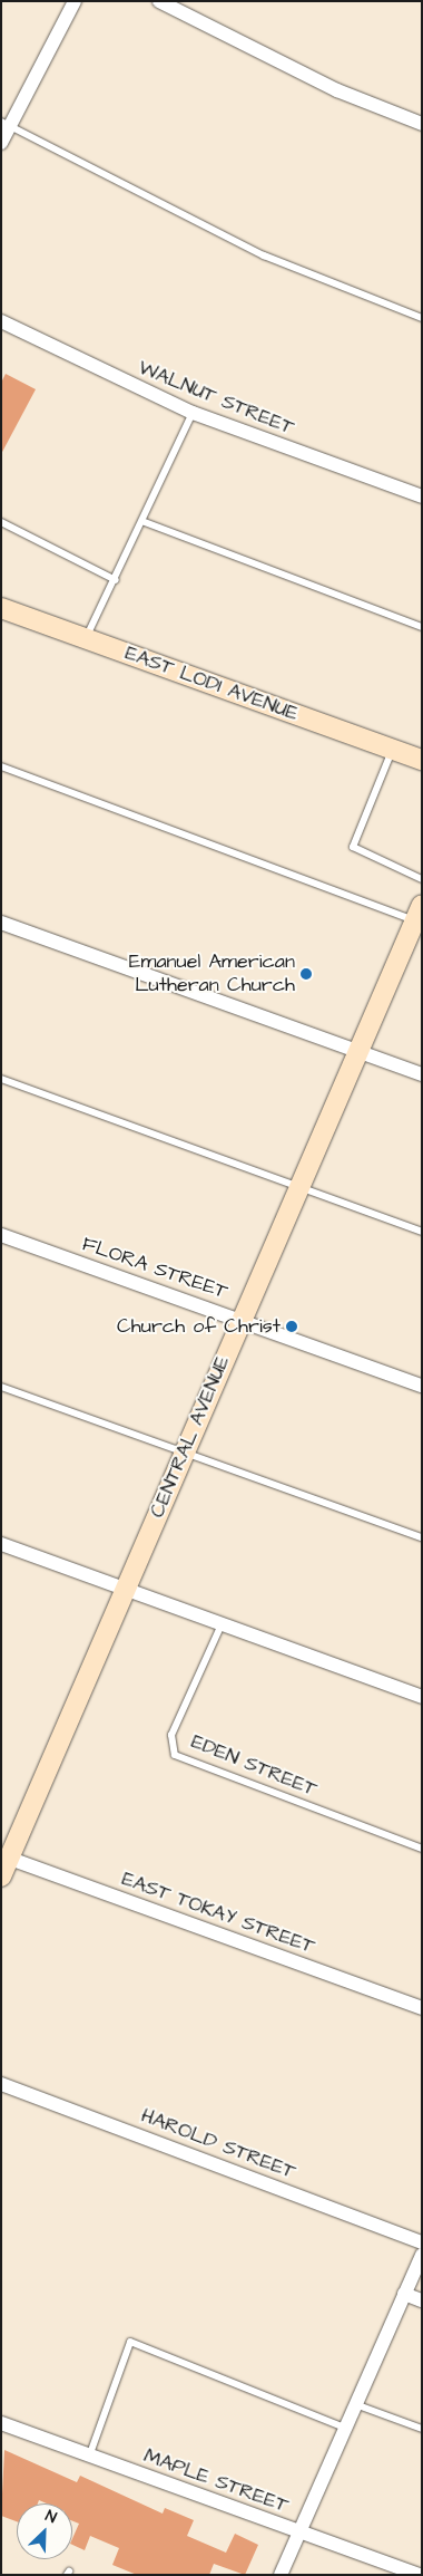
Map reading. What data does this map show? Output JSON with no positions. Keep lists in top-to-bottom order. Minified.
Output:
{"streets":{"street":["WALNUT STREET","EAST LODI AVENUE","FLORA STREET","CENTRAL AVENUE","EAST TOKAY STREET","HAROLD STREET","MAPLE STREET"],"lane":["EDEN STREET"]},"crossings":[["FLORA STREET","CENTRAL AVENUE"],["CENTRAL AVENUE","EAST TOKAY STREET"]],"places":["Emanuel American Lutheran Church","Church of Christ"],"north":"top right"}
